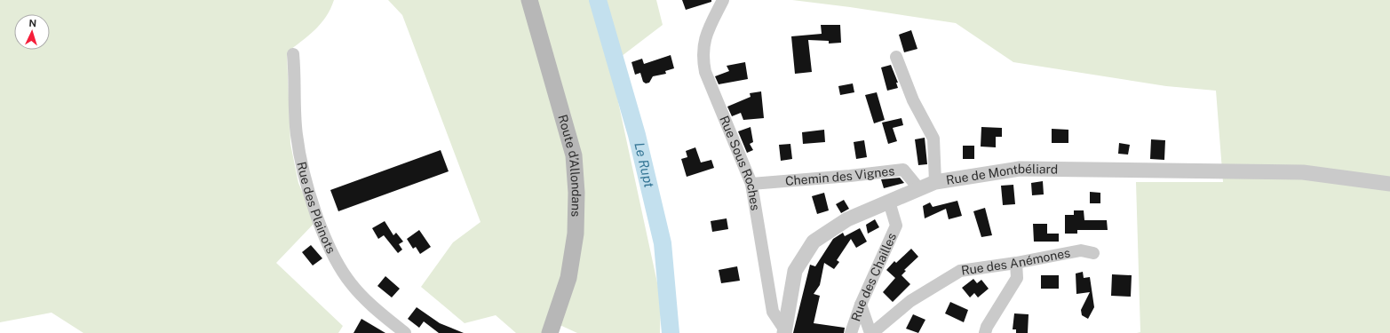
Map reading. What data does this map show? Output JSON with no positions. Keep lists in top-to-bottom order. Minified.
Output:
{"streets":{"main road":["Route d’Allondans"],"street":["Rue Sous Roches","Chemin des Vignes","Rue de Montbéliard","Rue des Plainots","Rue des Anémones","Rue des Chailles"]},"crossings":[["Rue Sous Roches","Chemin des Vignes"],["Rue Sous Roches","Rue de Montbéliard"],["Chemin des Vignes","Rue de Montbéliard"],["Rue de Montbéliard","Rue des Chailles"]],"water":["Le Rupt"],"north":"top"}
